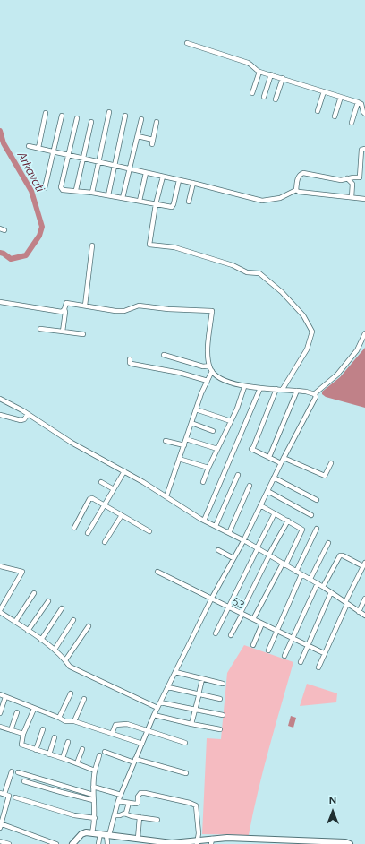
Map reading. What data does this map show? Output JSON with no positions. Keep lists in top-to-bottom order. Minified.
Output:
{"streets":{"street":["53"]},"water":["Arkavati"],"north":"top"}
